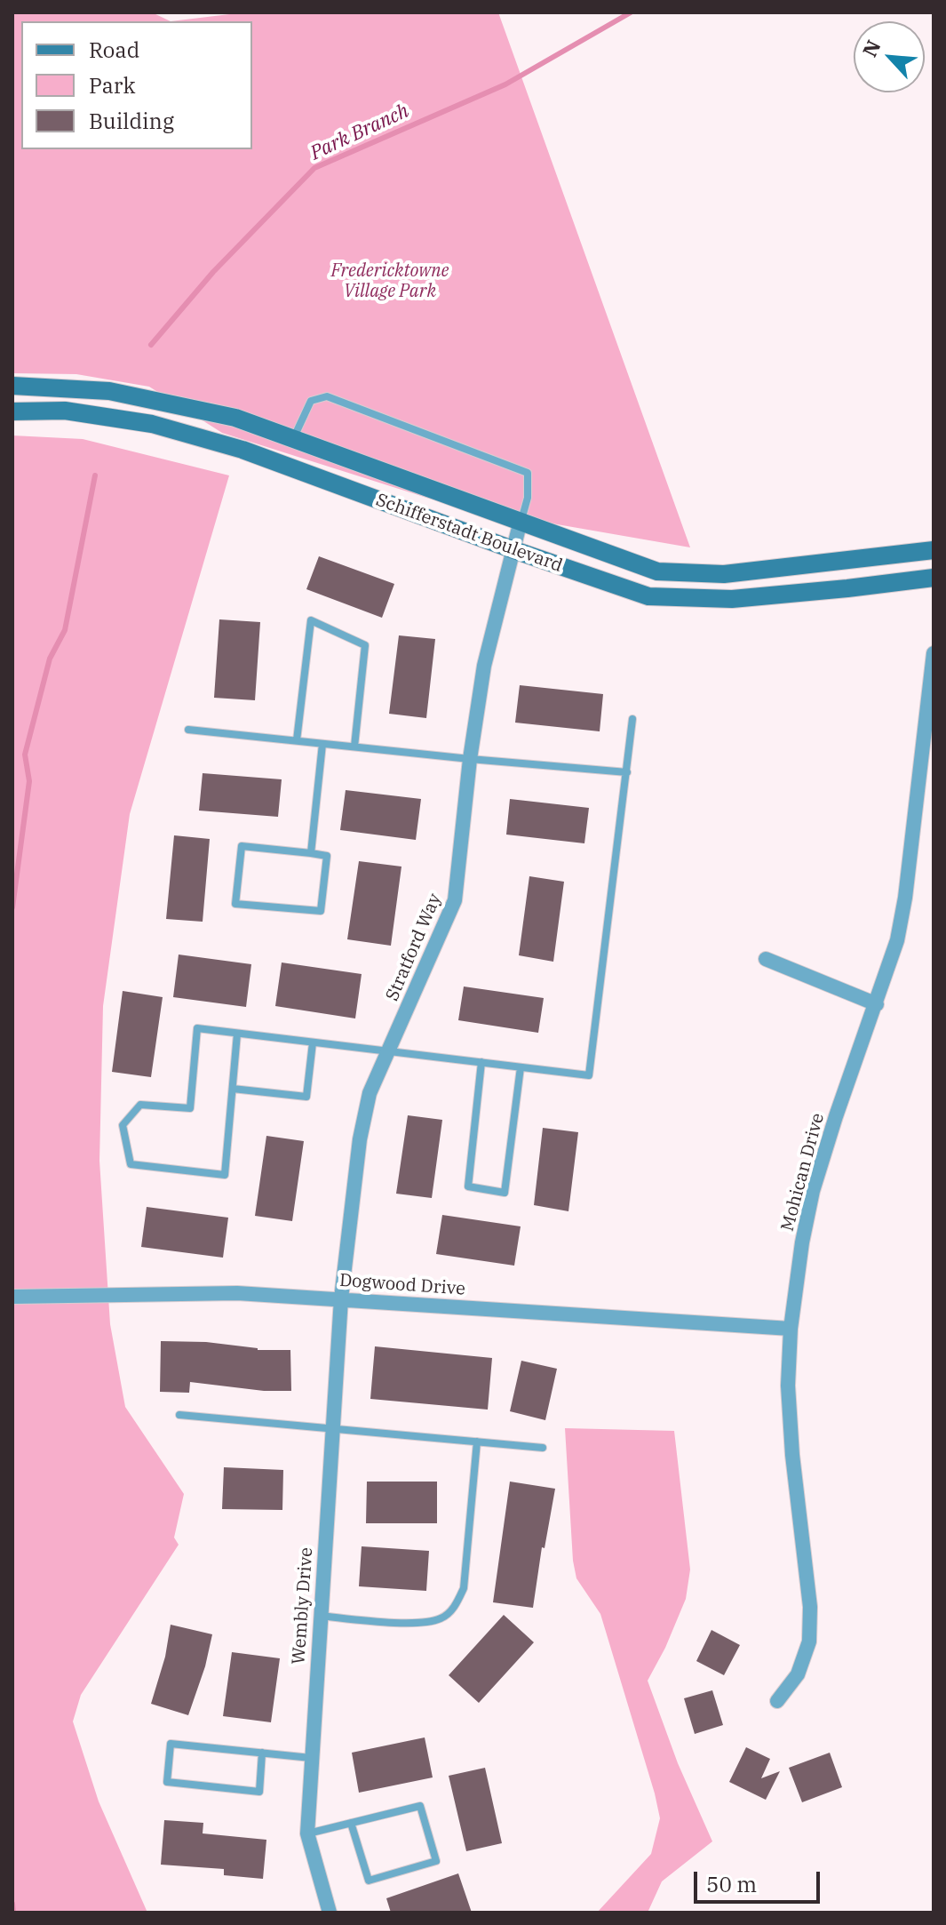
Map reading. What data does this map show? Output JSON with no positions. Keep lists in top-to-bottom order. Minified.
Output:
{"streets":{"main road":["Schifferstadt Boulevard"],"street":["Stratford Way","Mohican Drive","Dogwood Drive","Wembly Drive"]},"crossings":[["Schifferstadt Boulevard","Stratford Way"],["Stratford Way","Dogwood Drive"],["Stratford Way","Wembly Drive"],["Mohican Drive","Dogwood Drive"],["Dogwood Drive","Wembly Drive"]],"water":["Park Branch"],"parks":["Fredericktowne Village Park"],"legend":["Road","Park","Building"],"scale_bar":"50 m","north":"top left"}
